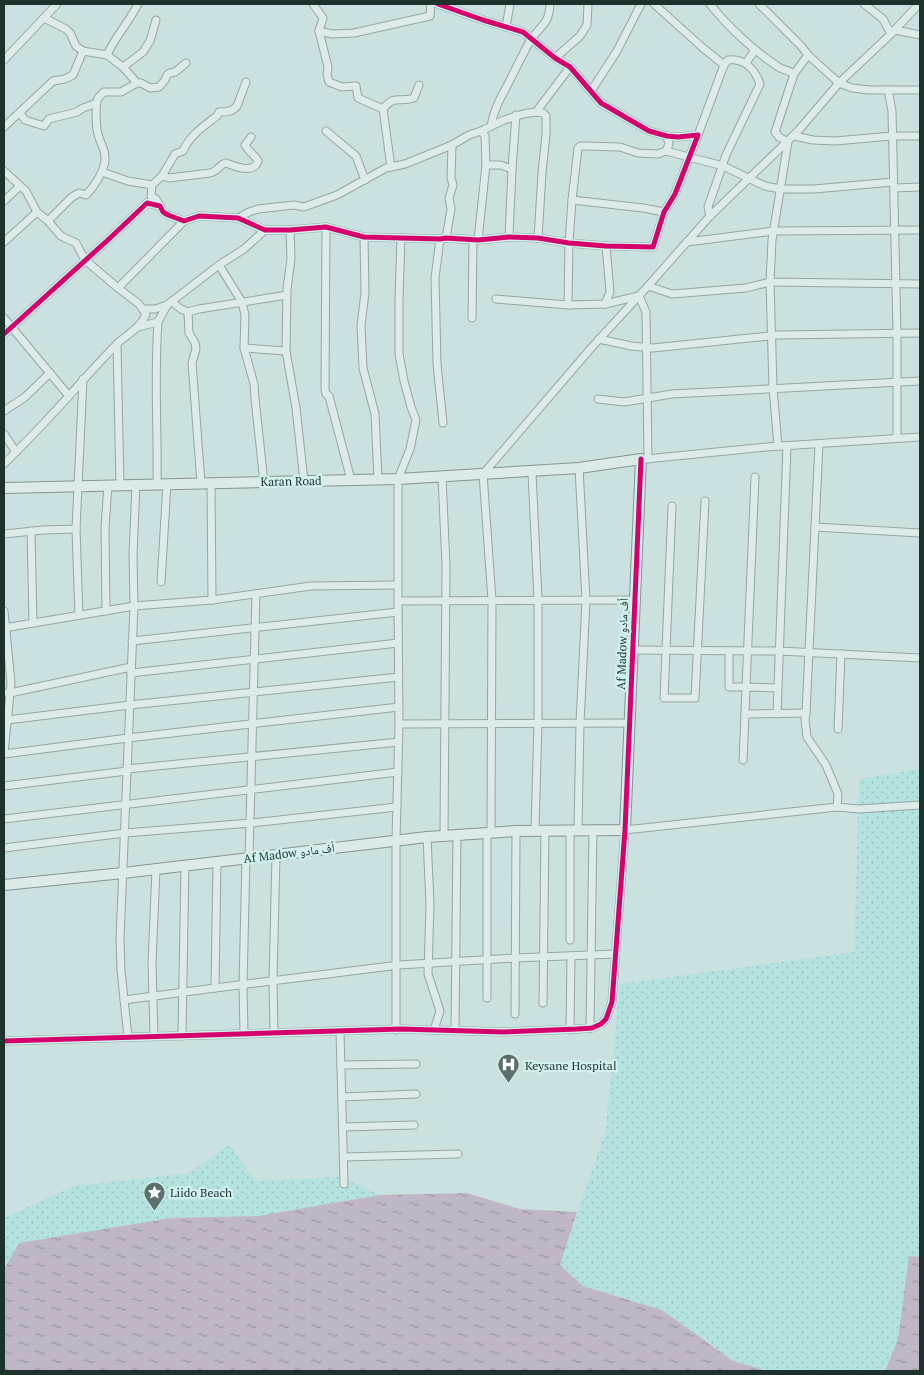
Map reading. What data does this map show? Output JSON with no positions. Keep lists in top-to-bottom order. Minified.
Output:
{"streets":{"street":["Karan Road","Af Madow أف مادو"]},"crossings":[["Karan Road","Af Madow أف مادو"]],"places":{"hospital":["Keysane Hospital"],"place":["Liido Beach"]}}
